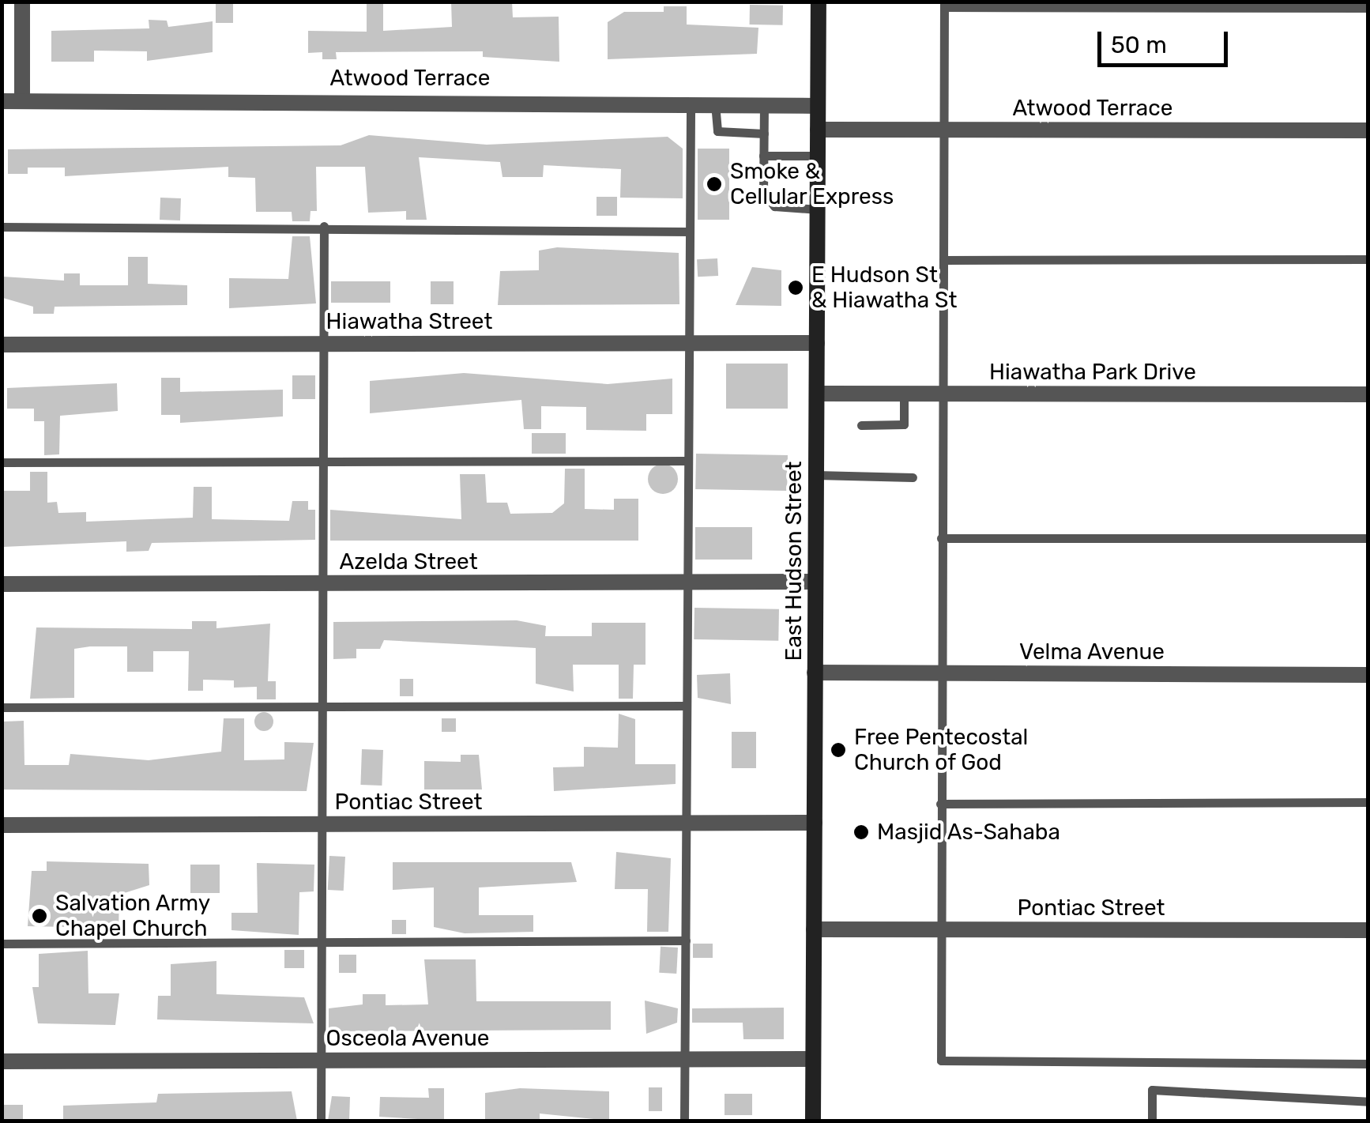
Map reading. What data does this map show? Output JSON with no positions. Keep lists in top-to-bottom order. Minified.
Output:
{"streets":{"main road":["East Hudson Street"],"street":["Atwood Terrace","Hiawatha Street","Hiawatha Park Drive","Azelda Street","Velma Avenue","Pontiac Street","Osceola Avenue"]},"crossings":[["Atwood Terrace","East Hudson Street"],["Hiawatha Street","East Hudson Street"],["Hiawatha Park Drive","East Hudson Street"],["East Hudson Street","Azelda Street"],["East Hudson Street","Velma Avenue"],["East Hudson Street","Pontiac Street"],["East Hudson Street","Osceola Avenue"]],"places":["Smoke & Cellular Express","E Hudson St & Hiawatha St","Free Pentecostal Church of God","Masjid As-Sahaba","Salvation Army Chapel Church"],"scale_bar":"50 m"}
